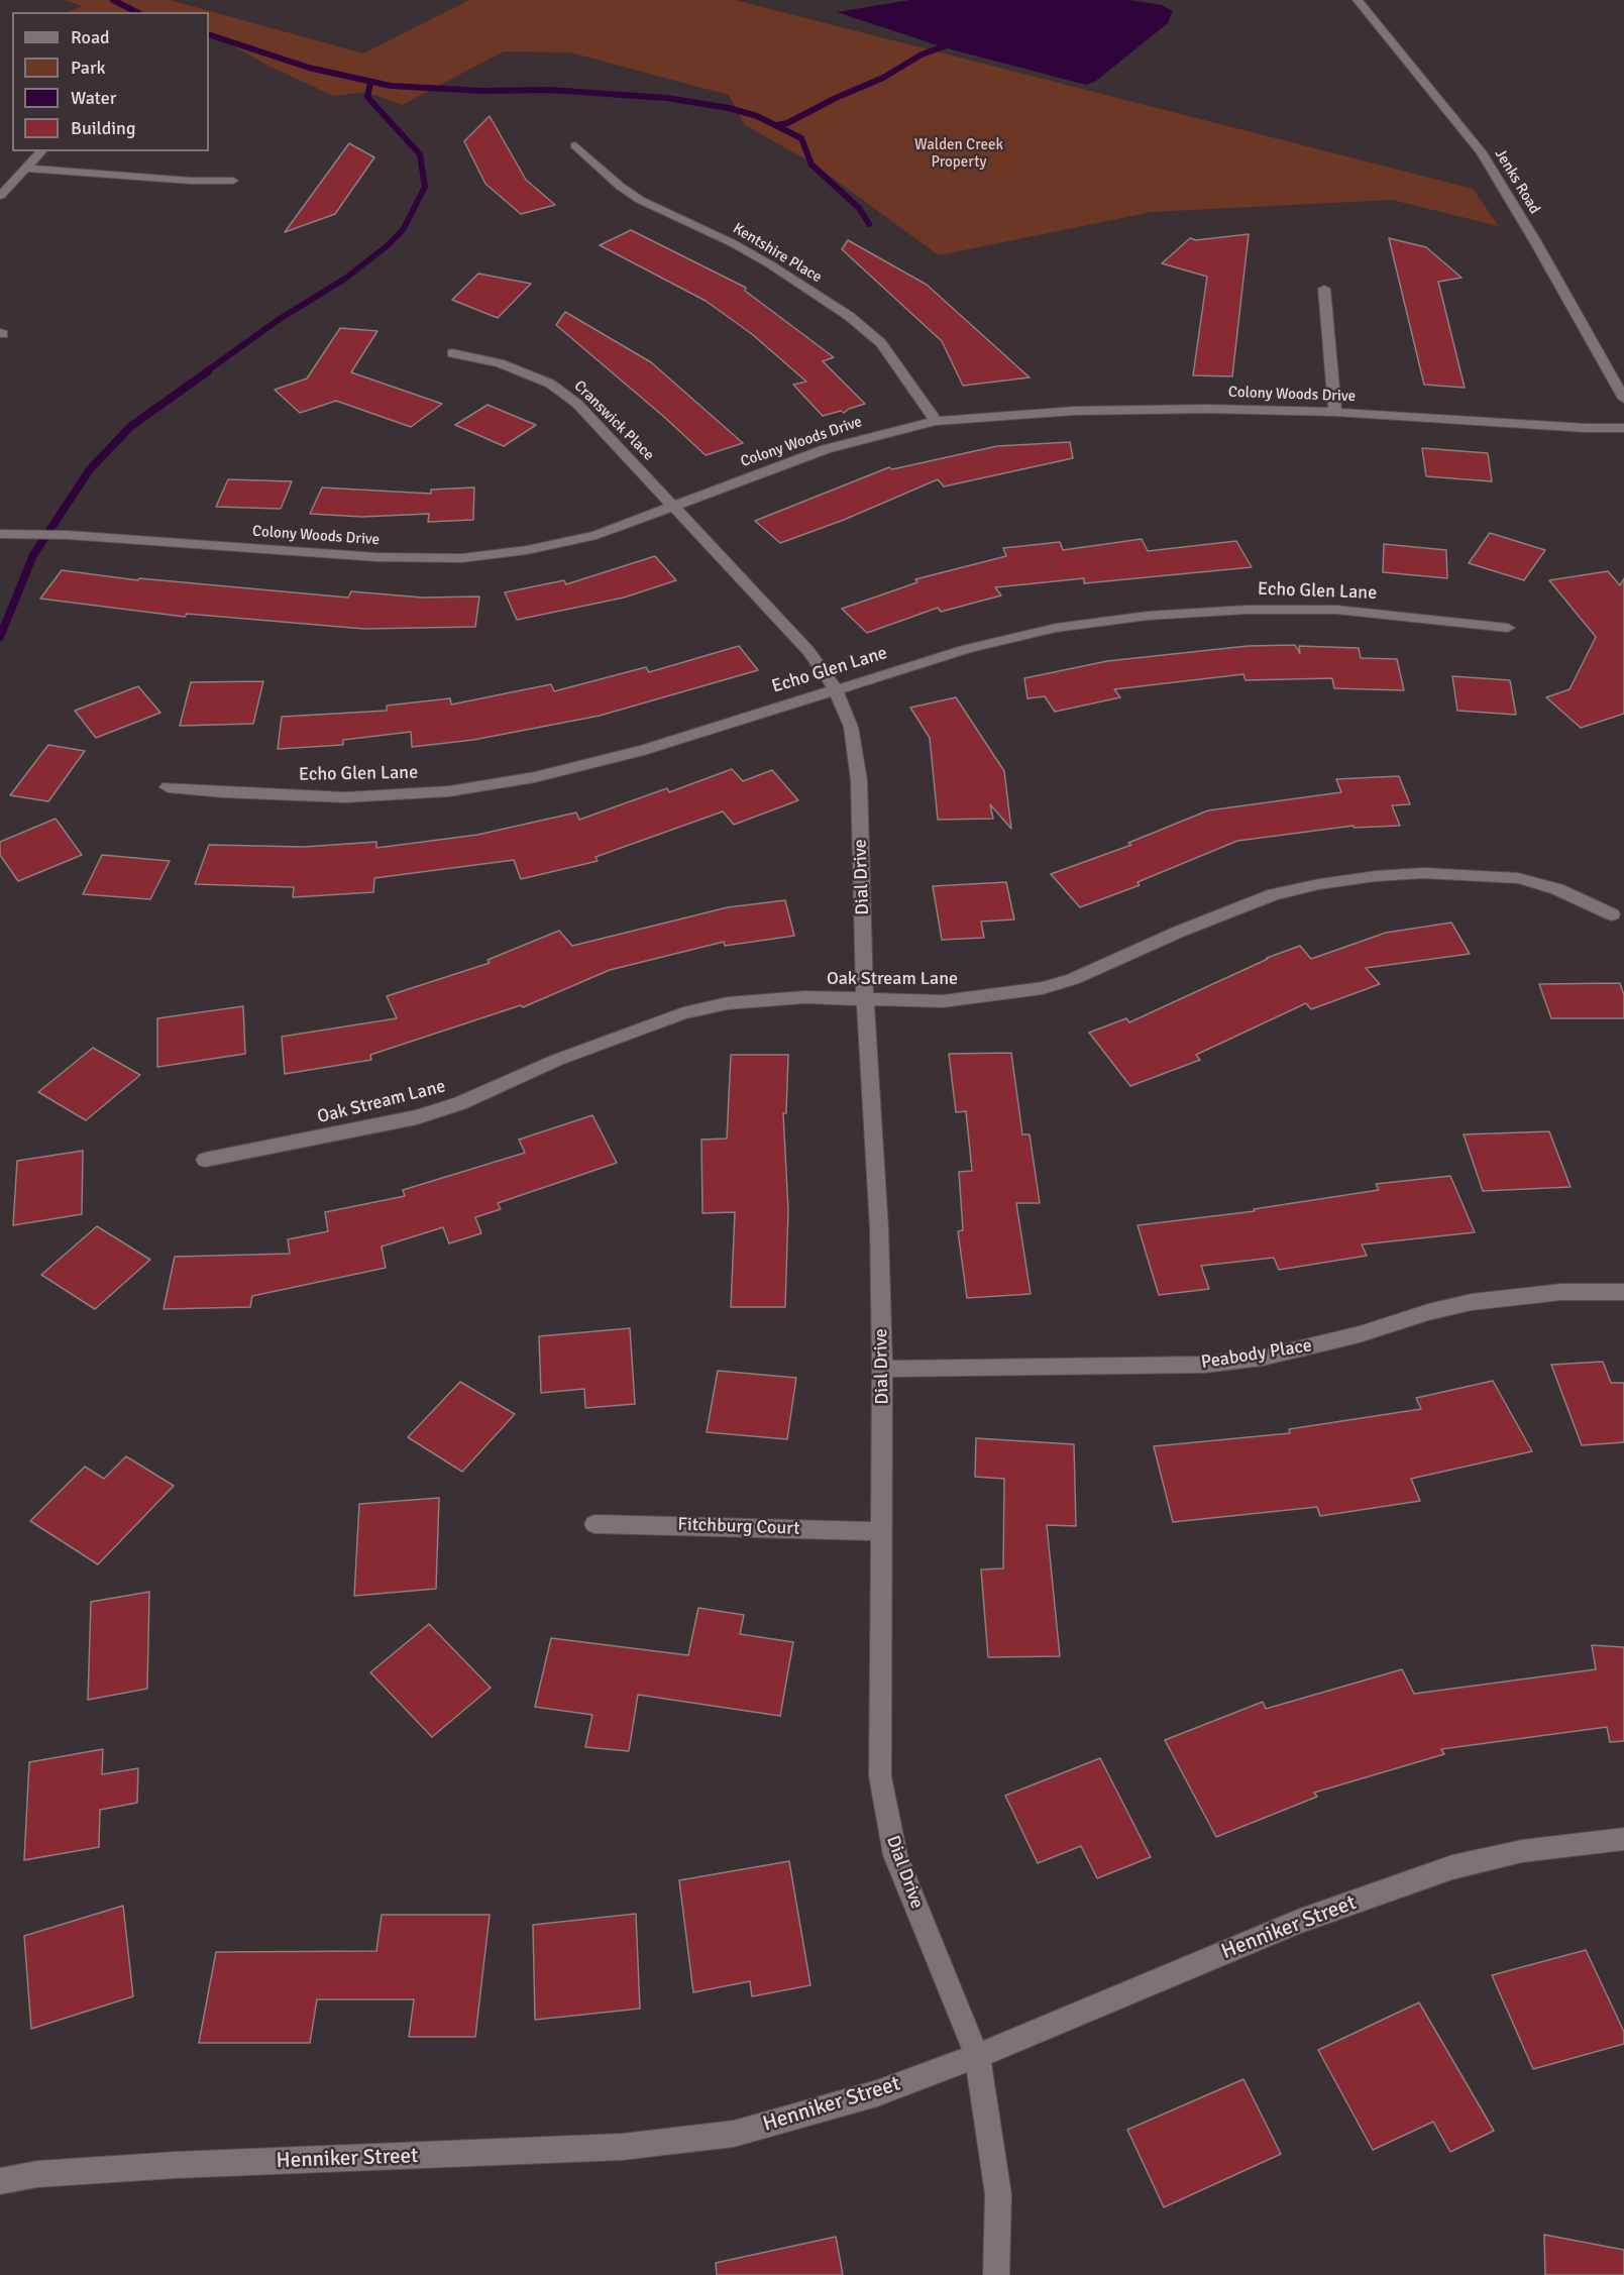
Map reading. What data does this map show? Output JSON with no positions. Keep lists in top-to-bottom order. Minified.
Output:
{"streets":{"street":["Jenks Road","Kentshire Place","Colony Woods Drive","Cranswick Place","Echo Glen Lane","Dial Drive","Oak Stream Lane","Peabody Place","Fitchburg Court","Henniker Street"]},"crossings":[["Kentshire Place","Colony Woods Drive"],["Colony Woods Drive","Cranswick Place"],["Colony Woods Drive","Dial Drive"],["Cranswick Place","Dial Drive"],["Echo Glen Lane","Dial Drive"],["Dial Drive","Oak Stream Lane"],["Dial Drive","Peabody Place"],["Dial Drive","Fitchburg Court"],["Dial Drive","Henniker Street"]],"parks":["Walden Creek Property"],"legend":["Road","Park","Water","Building"]}
